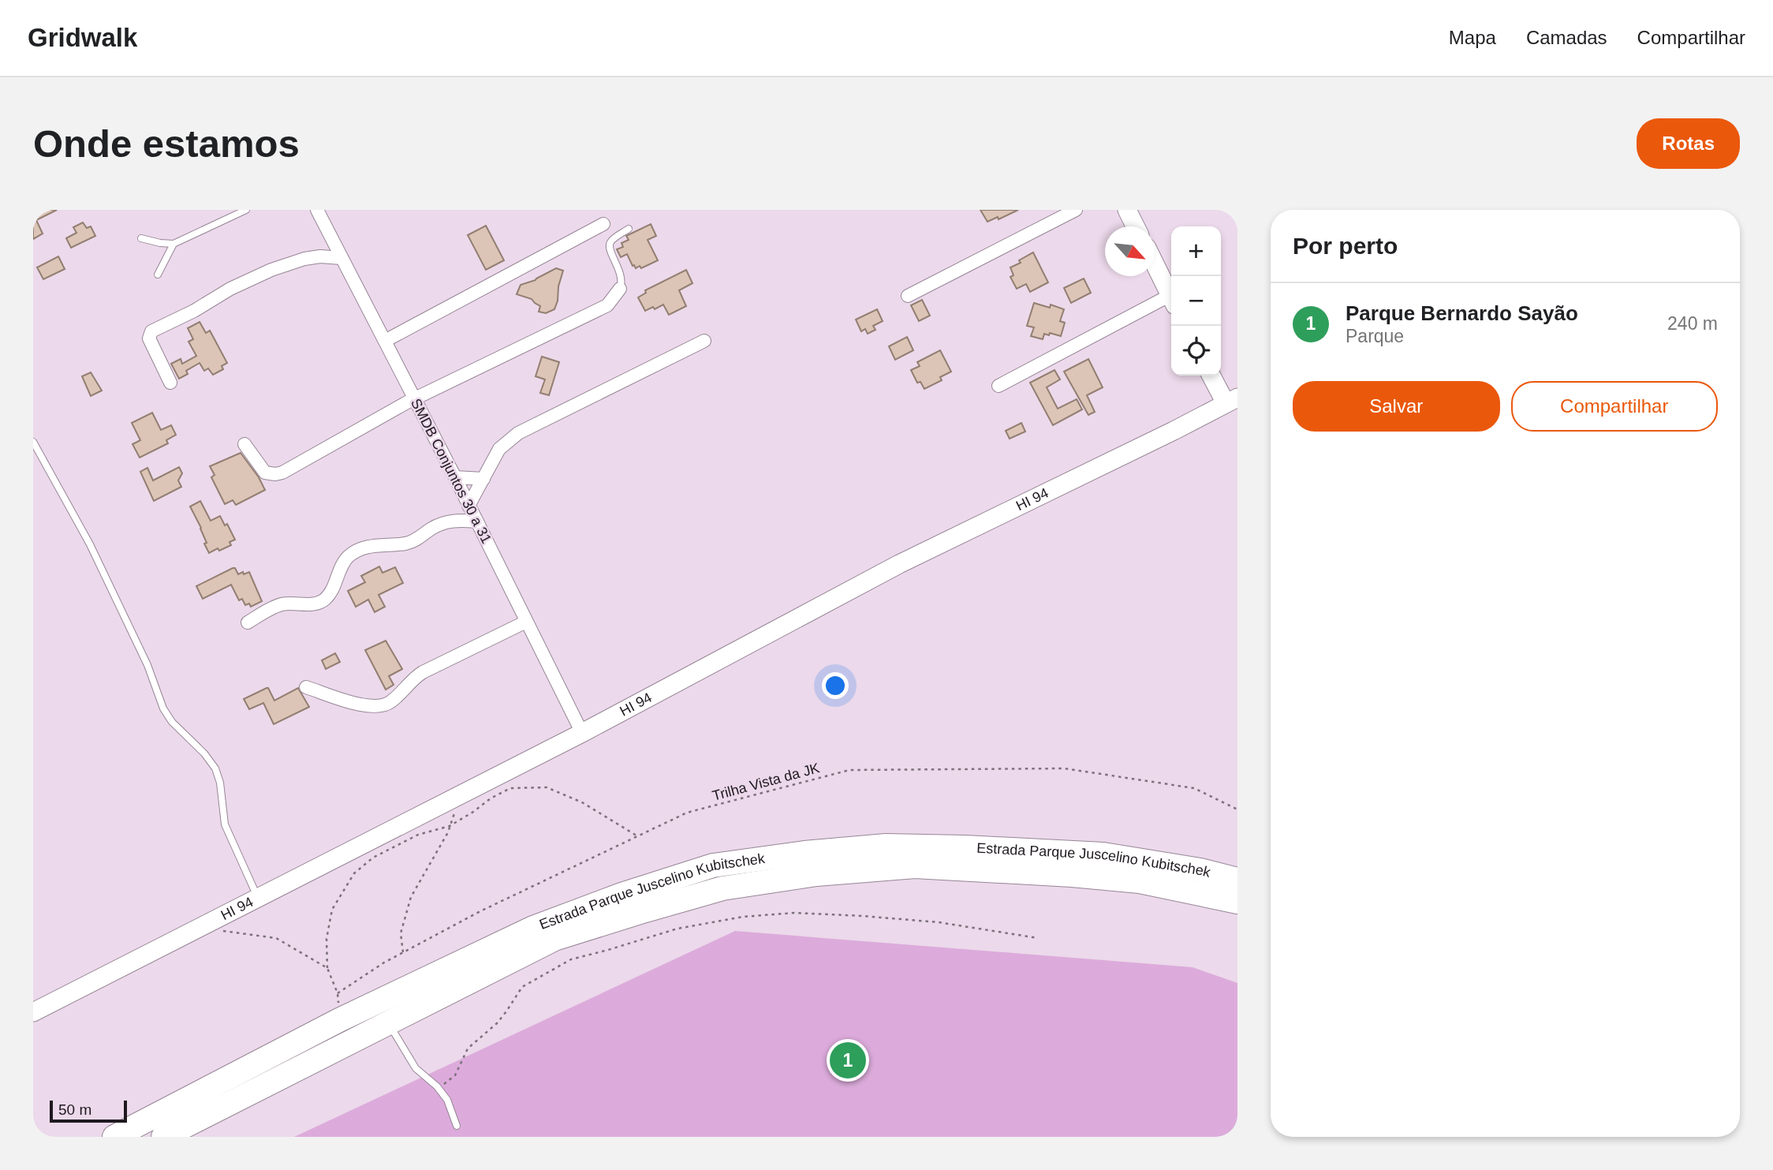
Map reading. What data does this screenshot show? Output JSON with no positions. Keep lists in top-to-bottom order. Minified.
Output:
{"streets":{"highway":["Estrada Parque Juscelino Kubitschek"],"street":["SMDB Conjuntos 30 a 31","HI 94"],"path":["Trilha Vista da JK"]},"crossings":[["SMDB Conjuntos 30 a 31","HI 94"]],"scale_bar":"50 m","north":"bottom right","page":{"header":"Gridwalk","nav":["Mapa","Camadas","Compartilhar"],"buttons":["Rotas",["Salvar","Compartilhar"]],"title":"Onde estamos","heading":"Por perto","map_buttons":["+","−"],"list":[{"mark":"1","name":"Parque Bernardo Sayão","note":"Parque","value":"240 m"}],"pins":"1","scale":"50 m"}}
